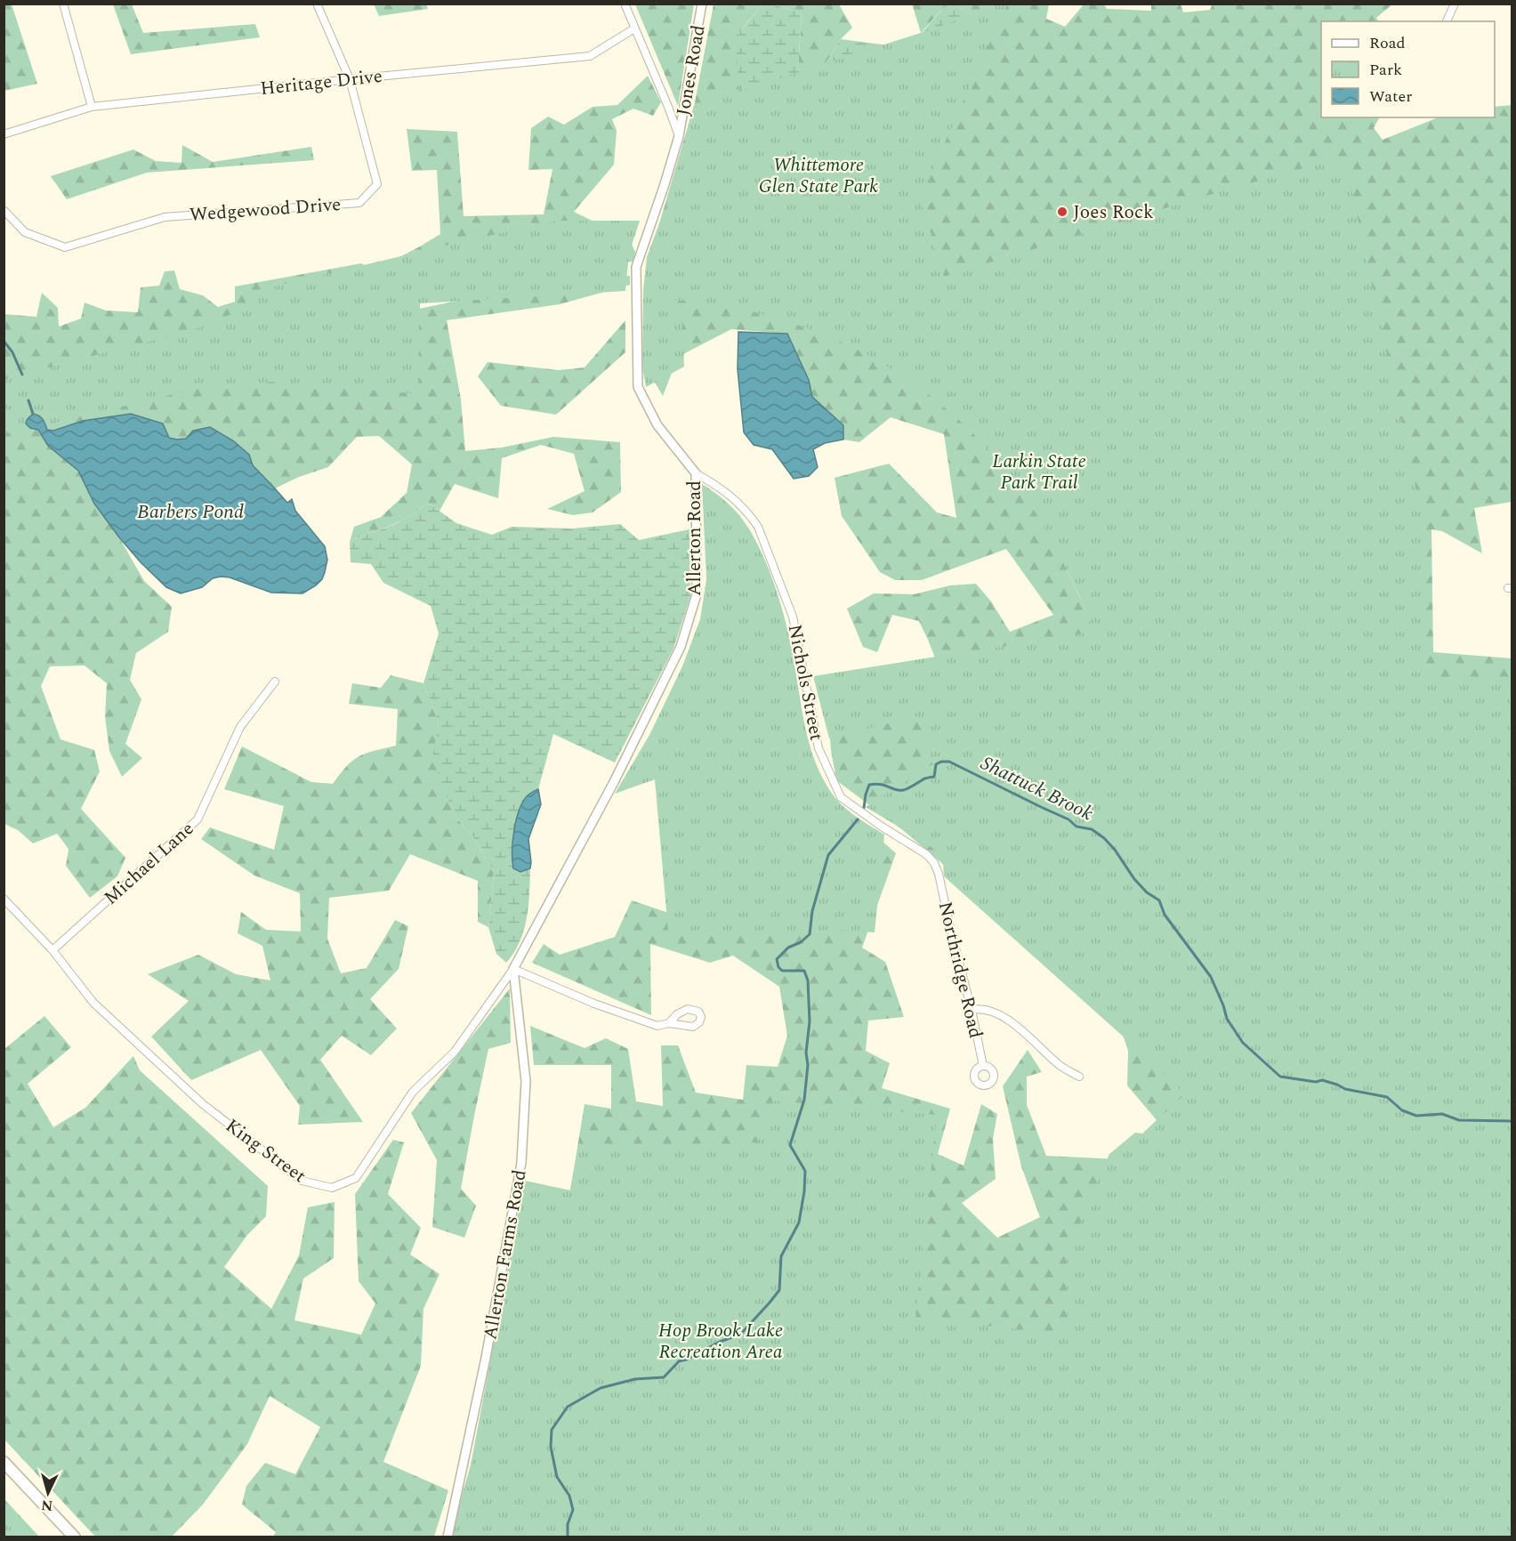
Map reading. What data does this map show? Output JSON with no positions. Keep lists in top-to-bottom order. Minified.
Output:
{"streets":{"street":["Jones Road","Heritage Drive","Wedgewood Drive","Allerton Road","Nichols Street","Michael Lane","Northridge Road","King Street","Allerton Farms Road"]},"crossings":[["Jones Road","Allerton Road"],["Heritage Drive","Wedgewood Drive"],["Allerton Road","Nichols Street"],["Allerton Road","King Street"],["Allerton Road","Allerton Farms Road"],["Nichols Street","Northridge Road"],["Michael Lane","King Street"],["King Street","Allerton Farms Road"]],"water":["Barbers Pond","Shattuck Brook"],"parks":["Whittemore Glen State Park","Larkin State Park Trail","Hop Brook Lake Recreation Area"],"places":["Joes Rock"],"legend":["Road","Park","Water"],"north":"bottom"}
